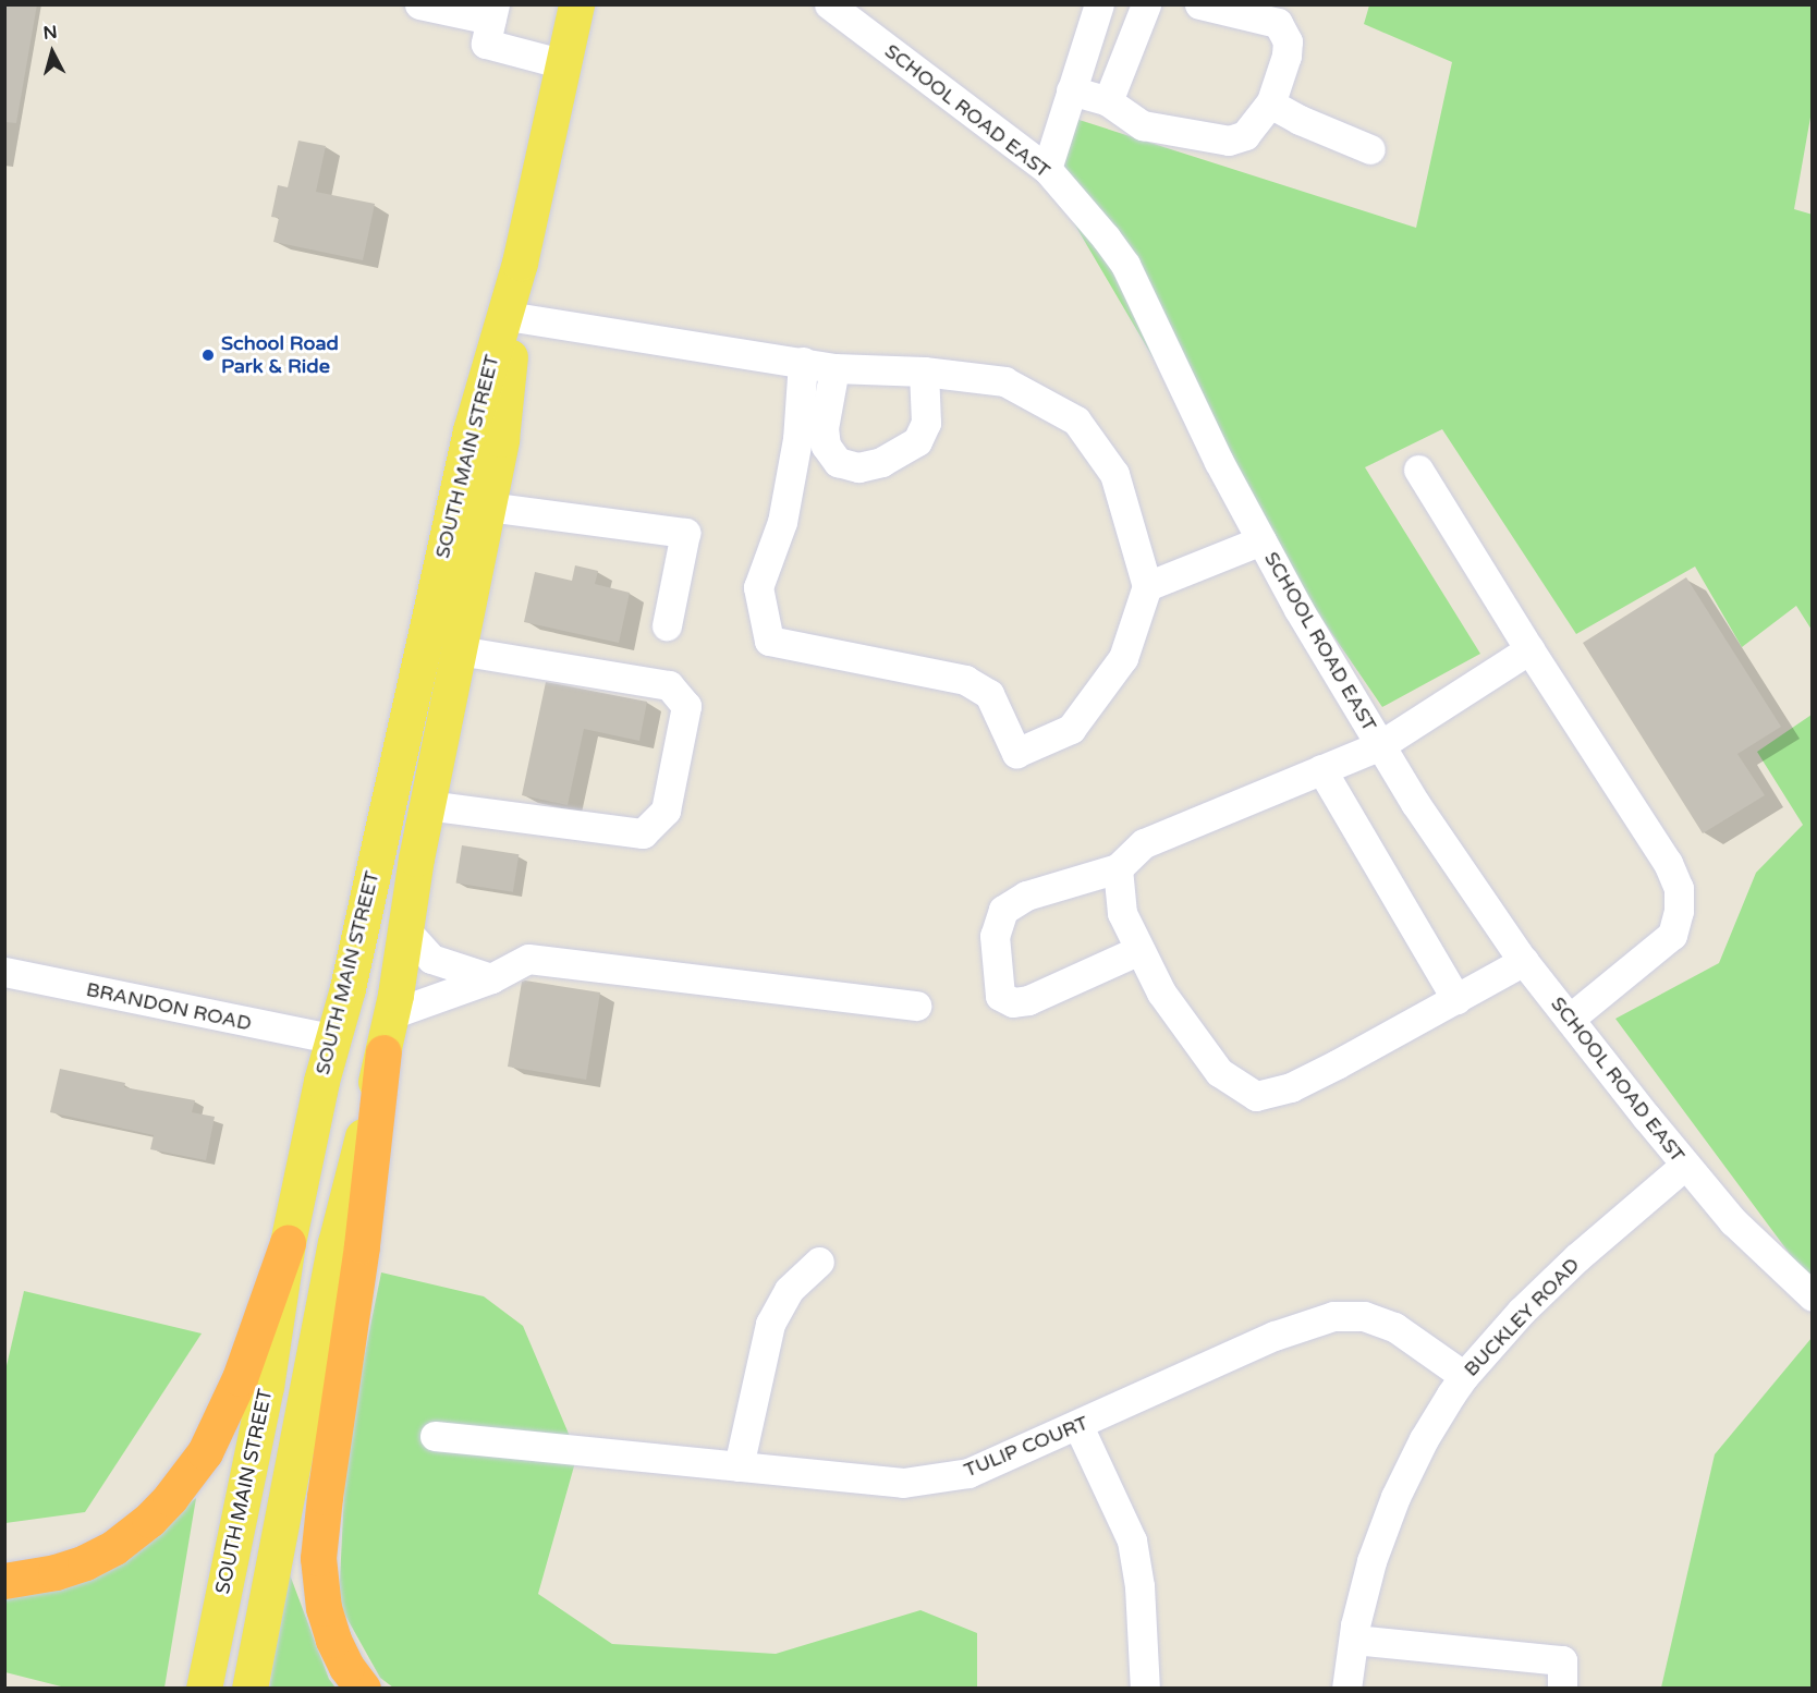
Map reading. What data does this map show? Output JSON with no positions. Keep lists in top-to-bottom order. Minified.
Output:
{"streets":{"main road":["SOUTH MAIN STREET"],"street":["SCHOOL ROAD EAST","BRANDON ROAD","BUCKLEY ROAD","TULIP COURT"]},"crossings":[["SCHOOL ROAD EAST","BUCKLEY ROAD"],["SOUTH MAIN STREET","BRANDON ROAD"],["BUCKLEY ROAD","TULIP COURT"]],"places":["School Road Park & Ride"],"north":"top"}
